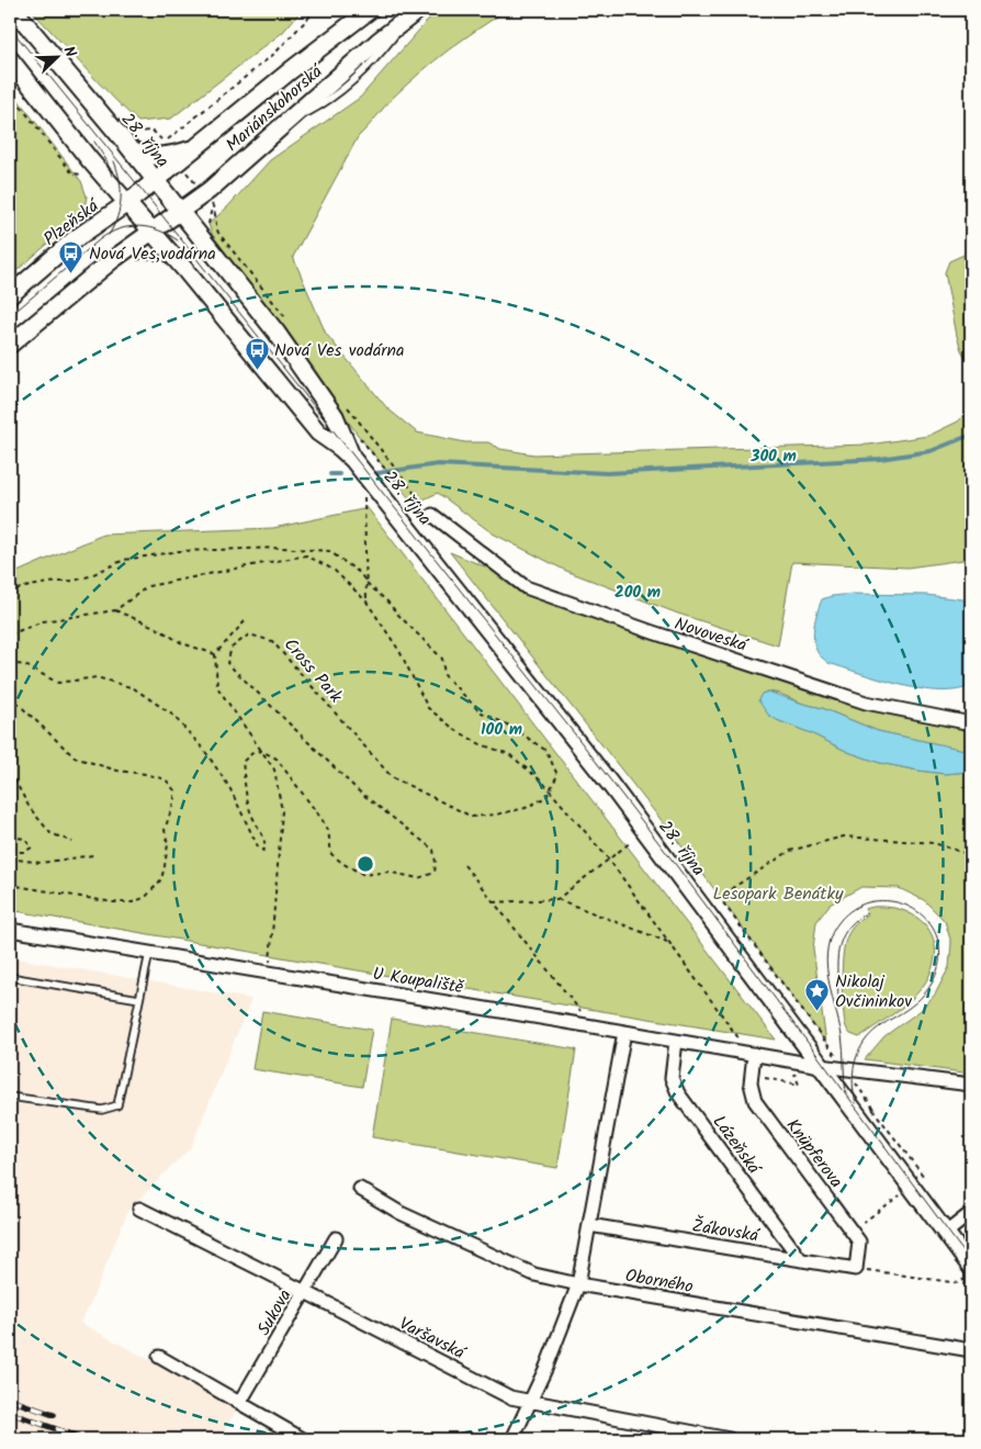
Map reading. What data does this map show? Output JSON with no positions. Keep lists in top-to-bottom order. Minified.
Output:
{"streets":{"main road":["Mariánskohorská","28. října","Plzeňská"],"street":["Novoveská","U Koupaliště","Lázeňská","Knüpferova","Žákovská","Oborného","Sukova","Varšavská"],"path":["Cross Park"]},"crossings":[["Mariánskohorská","28. října"],["Mariánskohorská","Plzeňská"],["28. října","Plzeňská"],["28. října","U Koupaliště"],["U Koupaliště","Lázeňská"],["U Koupaliště","Knüpferova"],["Lázeňská","Žákovská"],["Knüpferova","Žákovská"],["Sukova","Varšavská"]],"parks":["Lesopark Benátky"],"places":{"bus stop":["Nová Ves,vodárna","Nová Ves vodárna"],"place":["Nikolaj Ovčininkov"]},"north":"top right","rings":["300 m","200 m","100 m"]}
